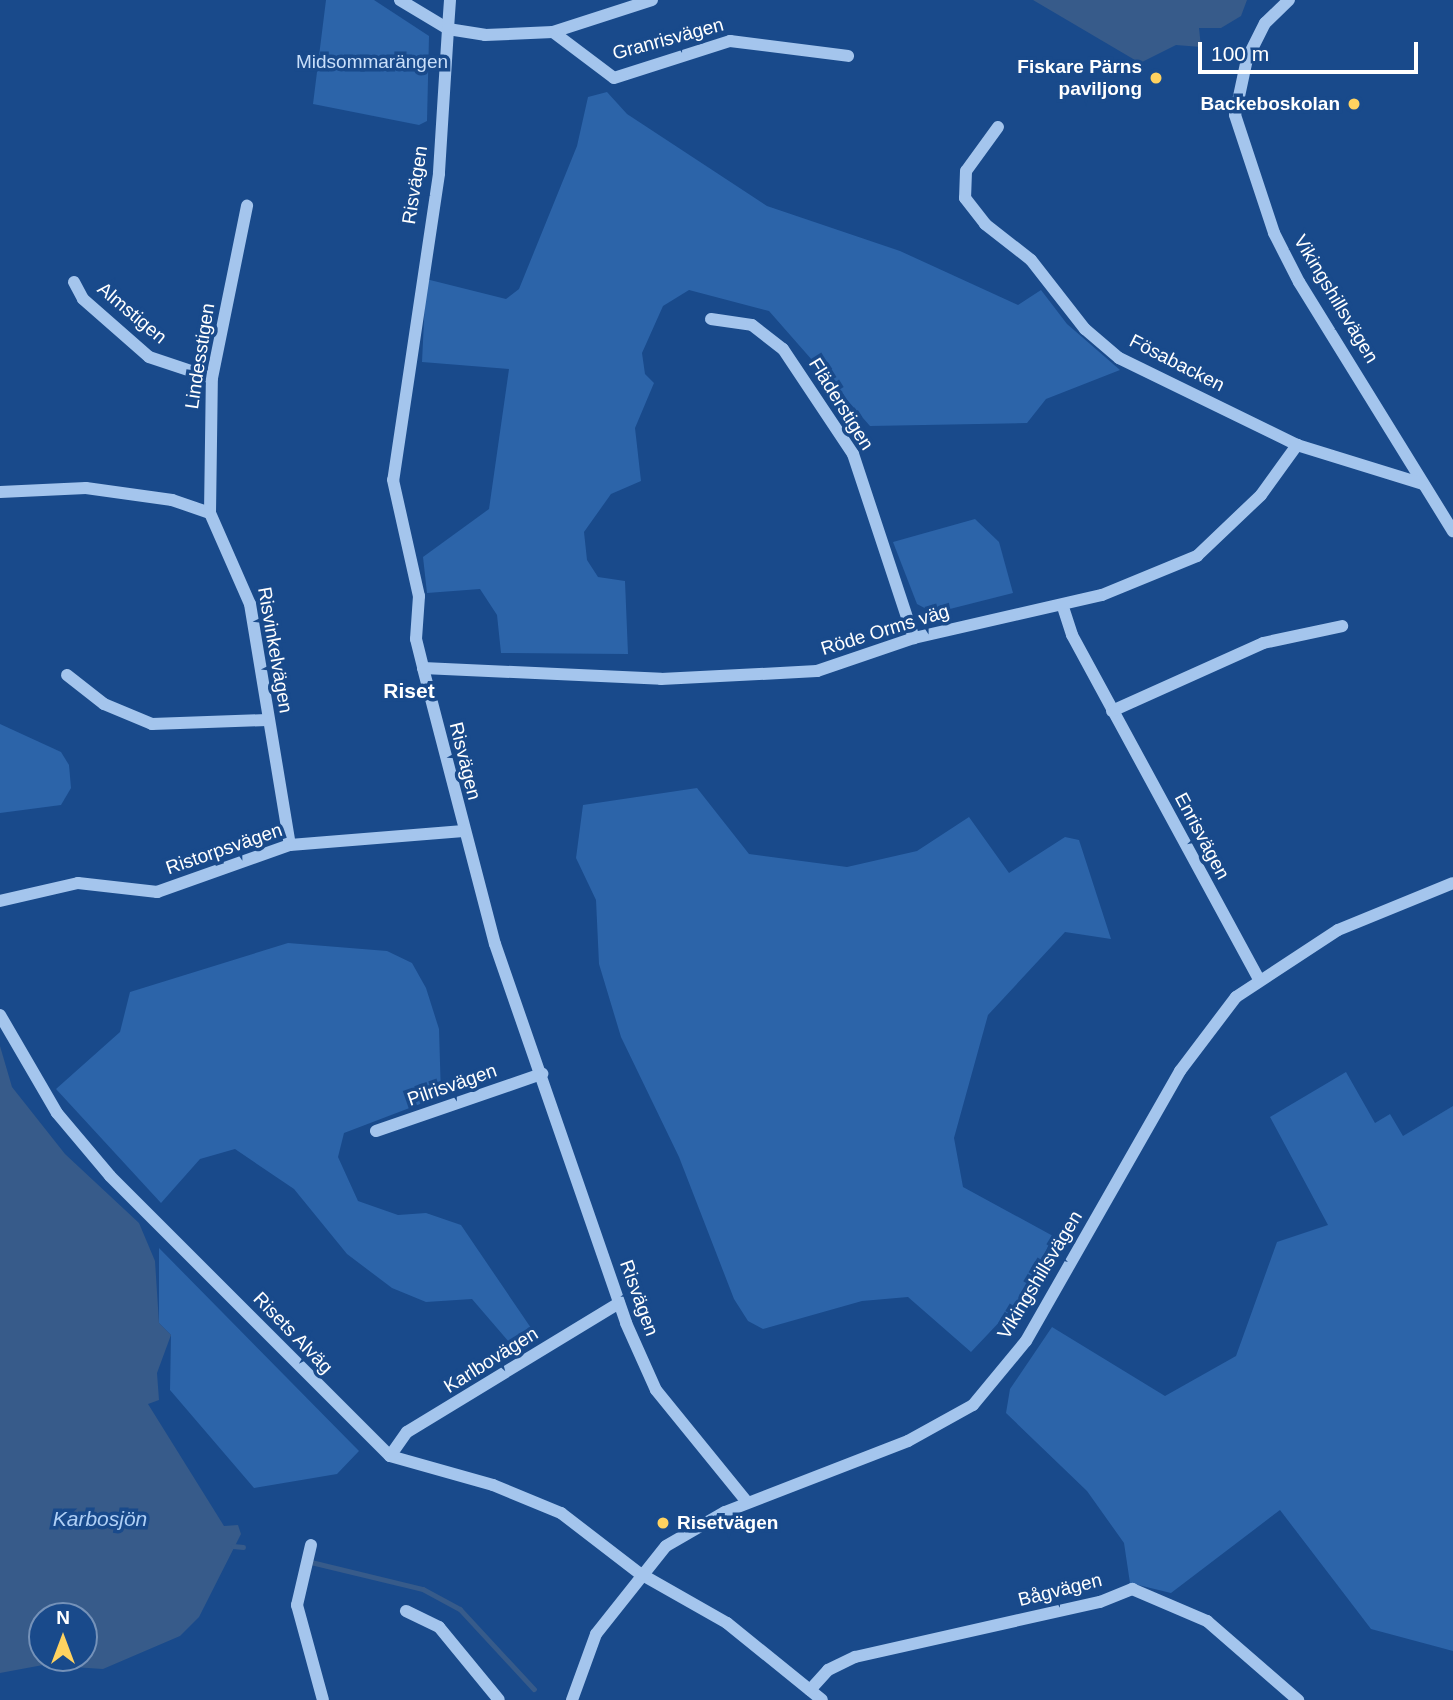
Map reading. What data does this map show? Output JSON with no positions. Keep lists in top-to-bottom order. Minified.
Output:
{"streets":{"street":["Granrisvägen","Risvägen","Vikingshillsvägen","Almstigen","Lindesstigen","Fösabacken","Fläderstigen","Röde Orms väg","Risvinkelvägen","Enrisvägen","Ristorpsvägen","Pilrisvägen","Risets Alväg","Karlbovägen","Bågvägen"]},"crossings":[["Risvägen","Vikingshillsvägen"],["Risvägen","Röde Orms väg"],["Risvägen","Ristorpsvägen"],["Risvägen","Pilrisvägen"],["Risvägen","Karlbovägen"],["Vikingshillsvägen","Fösabacken"],["Vikingshillsvägen","Enrisvägen"],["Vikingshillsvägen","Risets Alväg"],["Almstigen","Lindesstigen"],["Lindesstigen","Risvinkelvägen"],["Fösabacken","Röde Orms väg"],["Fläderstigen","Röde Orms väg"],["Röde Orms väg","Enrisvägen"],["Risvinkelvägen","Ristorpsvägen"],["Risets Alväg","Karlbovägen"],["Risets Alväg","Bågvägen"]],"districts":["Riset"],"water":["Karbosjön"],"parks":["Midsommarängen"],"places":["Fiskare Pärns paviljong","Backeboskolan","Risetvägen"],"scale_bar":"100 m","north":"top"}
